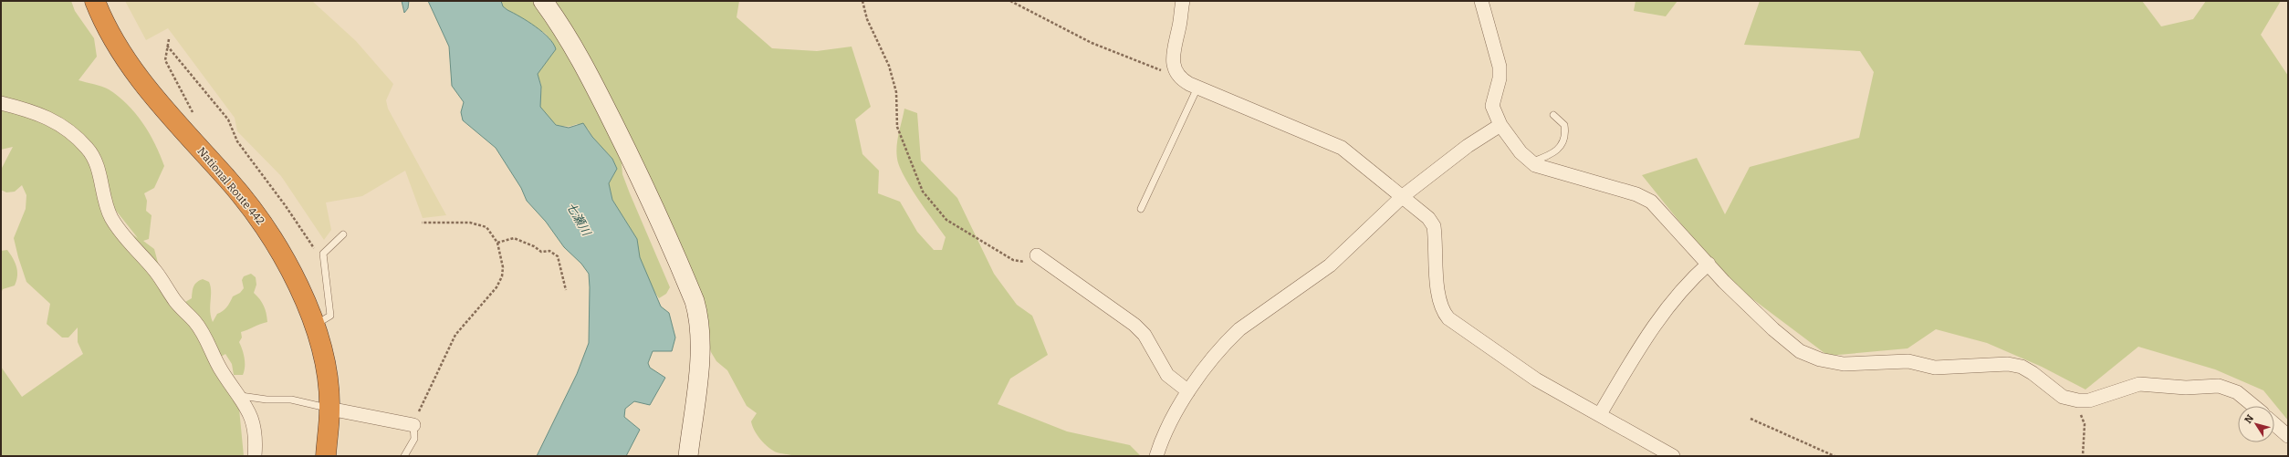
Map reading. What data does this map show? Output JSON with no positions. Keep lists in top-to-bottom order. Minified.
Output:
{"streets":{"highway":["National Route 442"]},"water":["七瀬川"],"north":"top left"}
